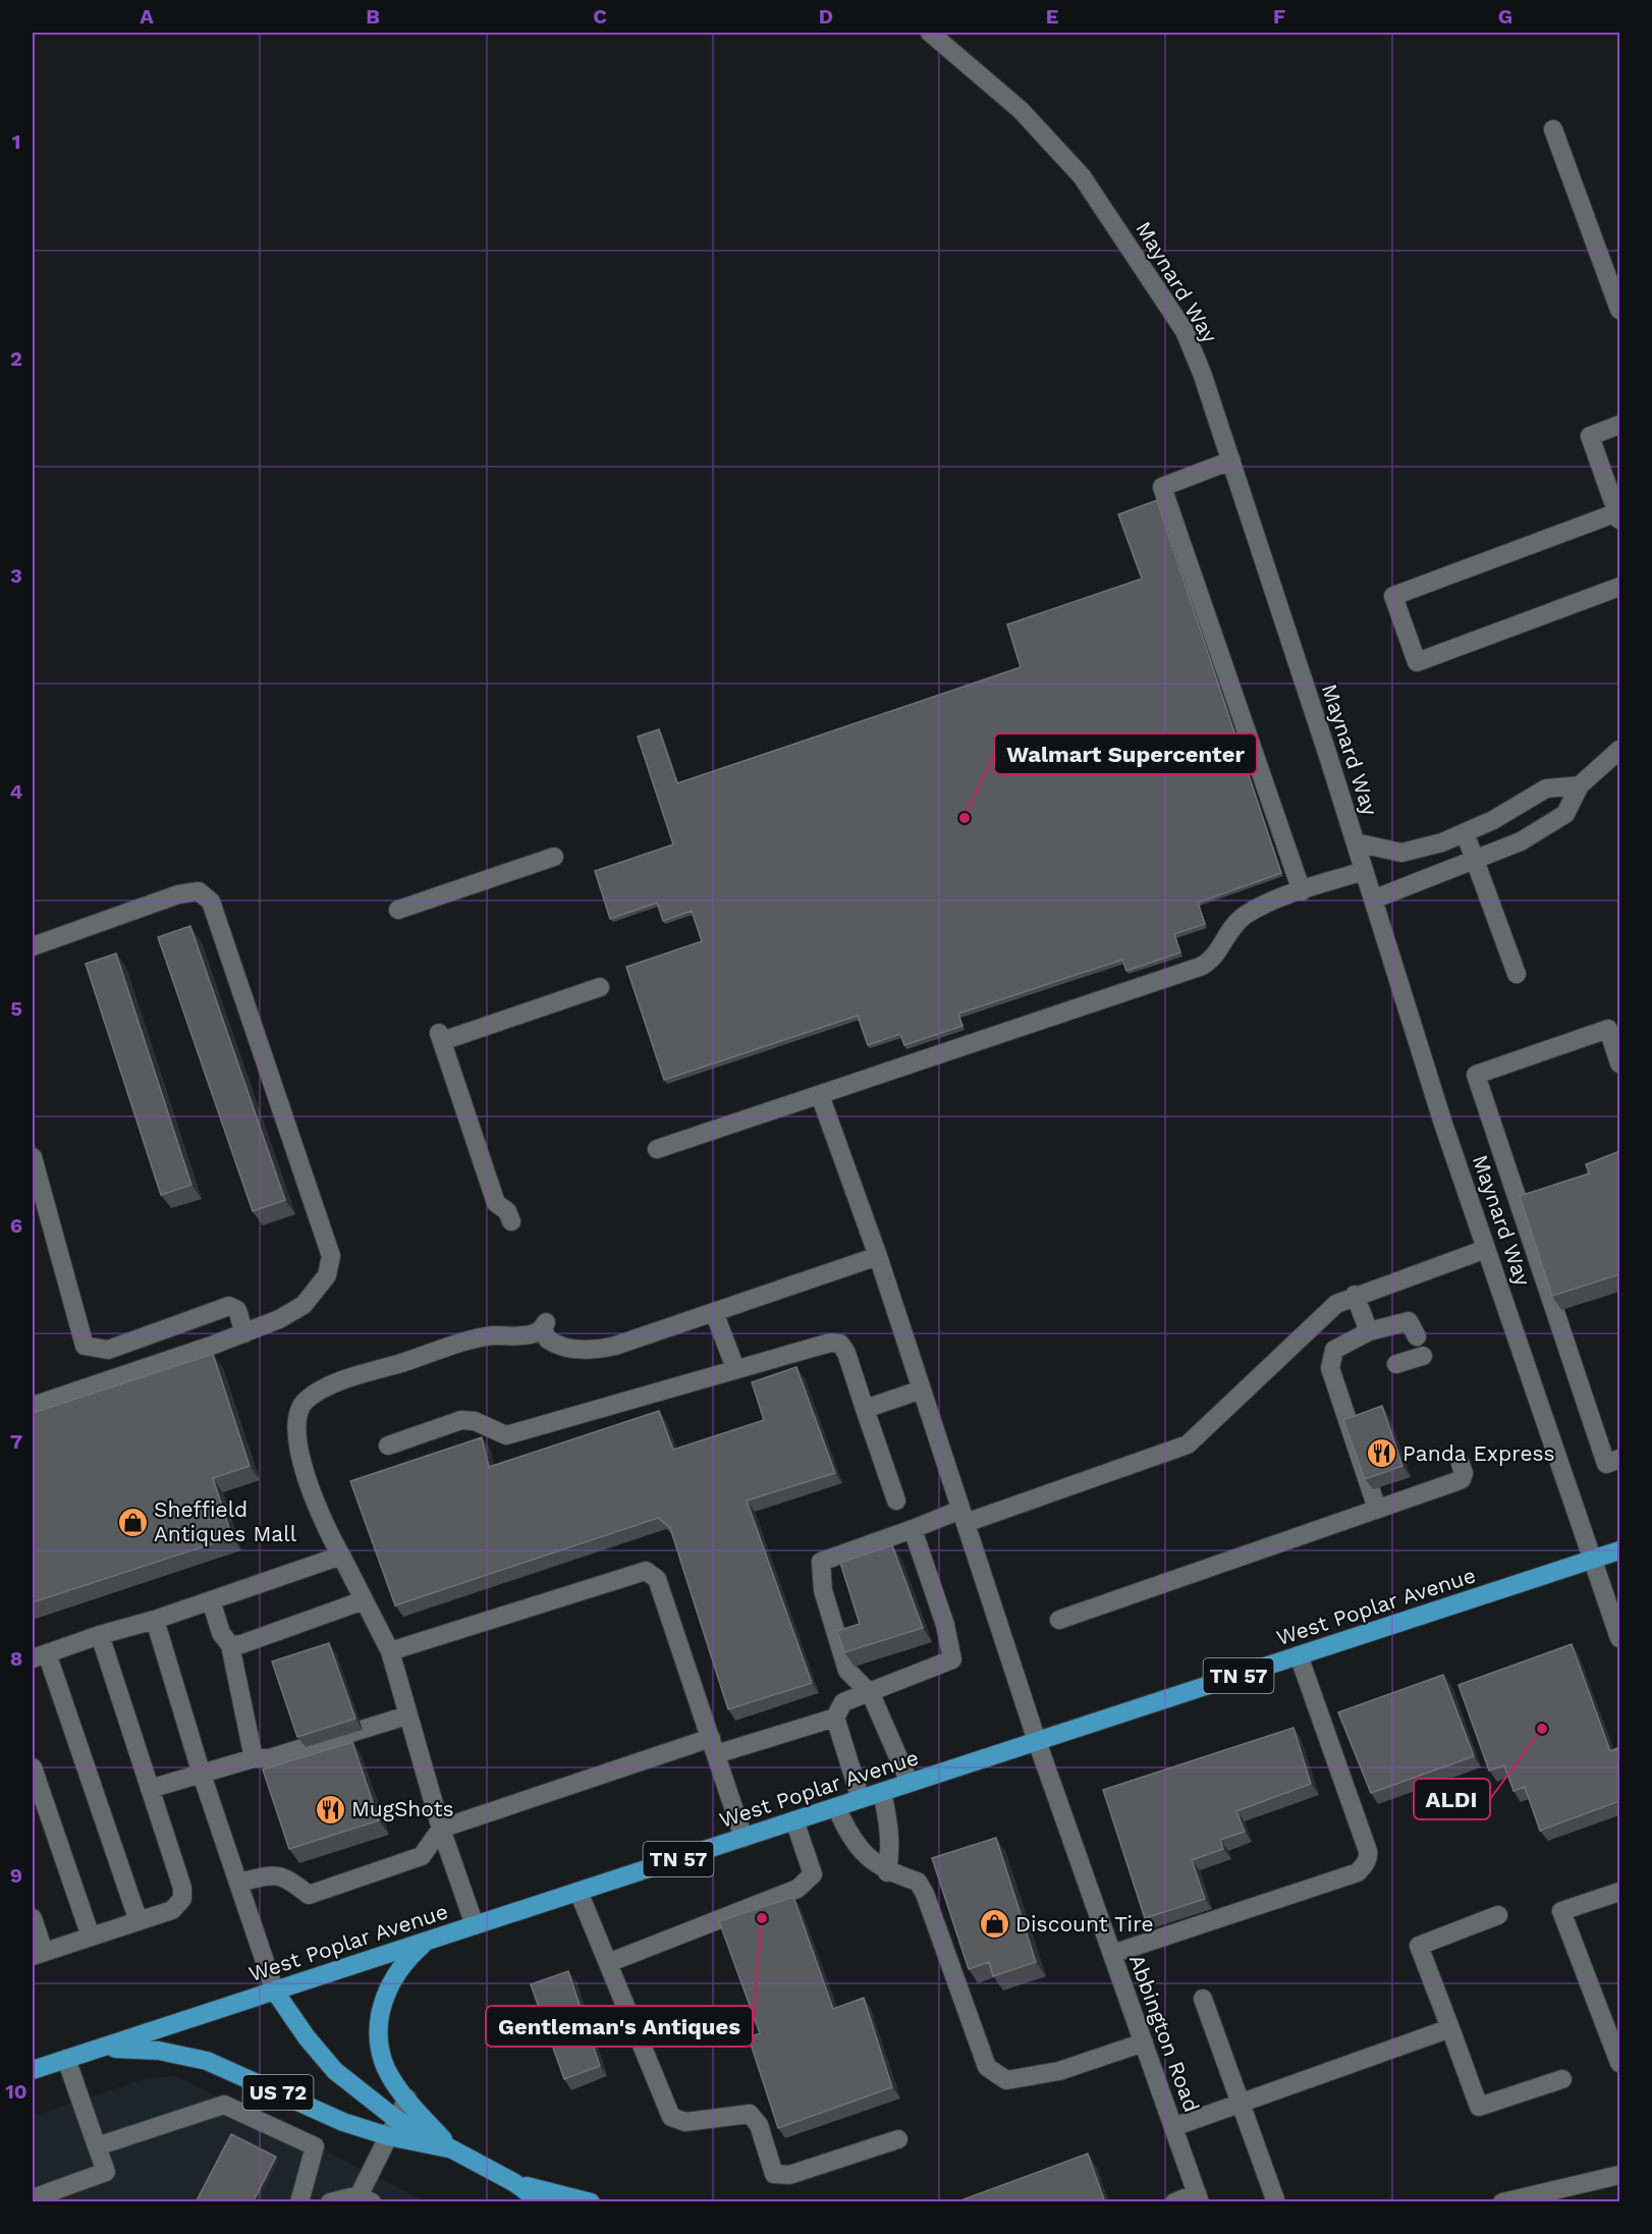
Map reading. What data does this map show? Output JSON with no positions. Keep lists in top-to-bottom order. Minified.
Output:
{"streets":{"main road":["West Poplar Avenue","TN 57","US 72"],"street":["Maynard Way","Abbington Road"]},"crossings":[["Maynard Way","West Poplar Avenue"],["West Poplar Avenue","Abbington Road"],["West Poplar Avenue","US 72"]],"places":{"other":["Walmart Supercenter","ALDI","Gentleman's Antiques"],"restaurant":["Panda Express","MugShots"],"shop":["Sheffield Antiques Mall","Discount Tire"]},"grid":{"columns":["A","B","C","D","E","F","G"],"rows":["1","2","3","4","5","6","7","8","9","10"]}}
